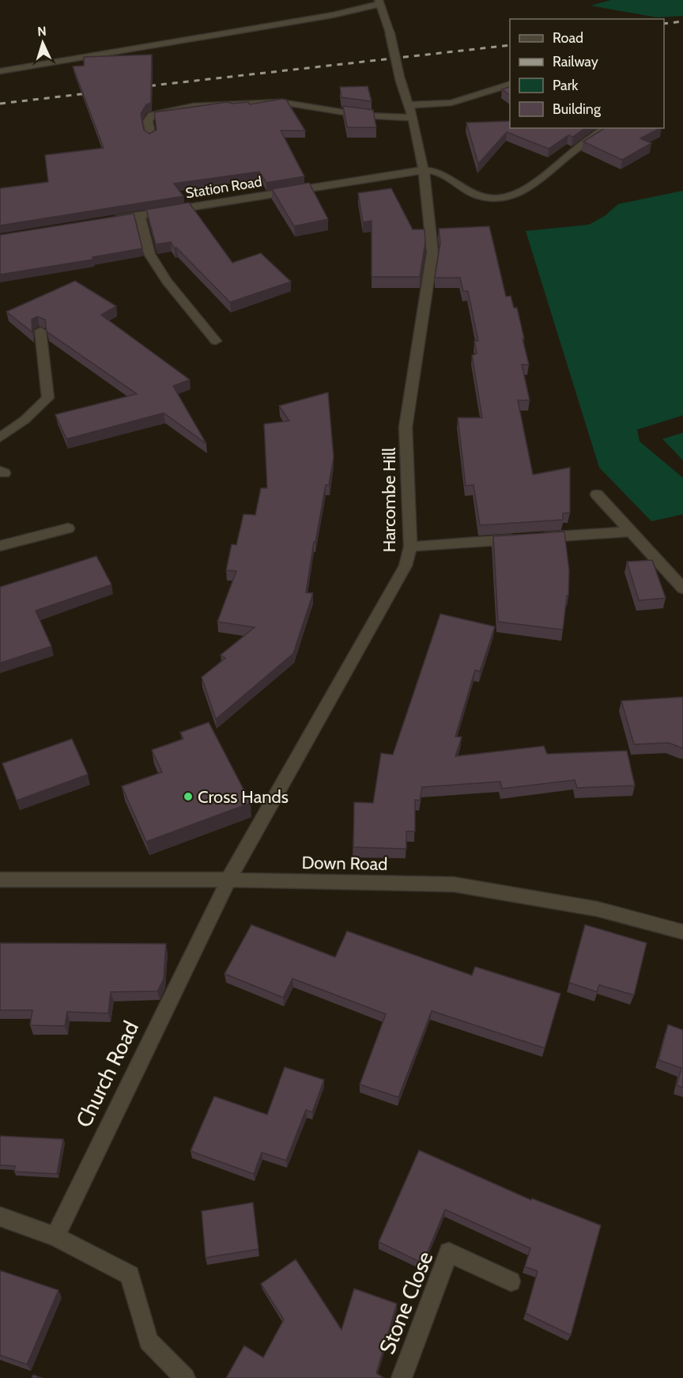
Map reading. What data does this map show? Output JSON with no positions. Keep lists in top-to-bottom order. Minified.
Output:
{"streets":{"street":["Station Road","Harcombe Hill","Down Road","Church Road","Stone Close"]},"crossings":[["Station Road","Harcombe Hill"],["Harcombe Hill","Down Road"],["Harcombe Hill","Church Road"],["Down Road","Church Road"]],"places":["Cross Hands"],"legend":["Road","Railway","Park","Building"],"north":"top"}
